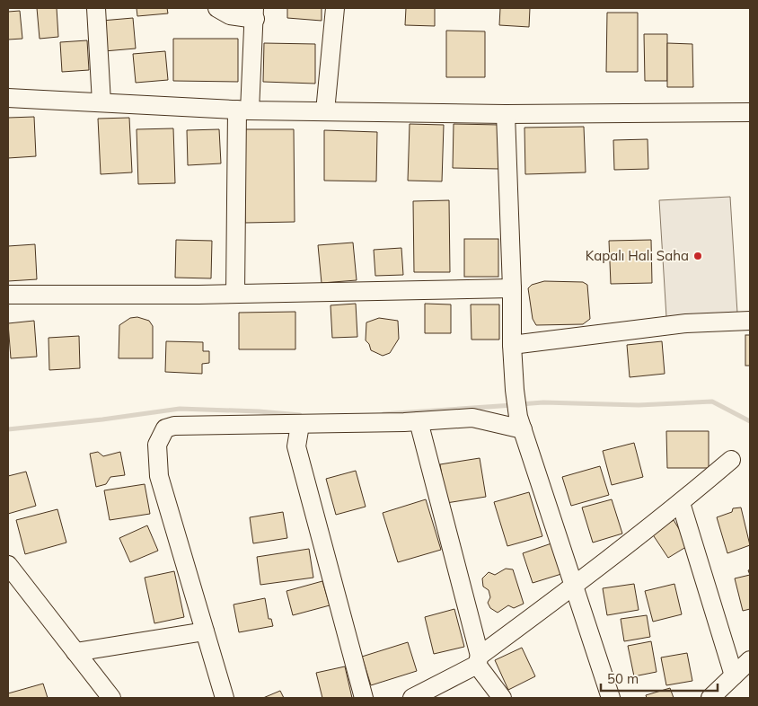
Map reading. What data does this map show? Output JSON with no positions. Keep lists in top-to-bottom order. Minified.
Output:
{"places":["Kapalı Halı Saha"],"scale_bar":"50 m"}
